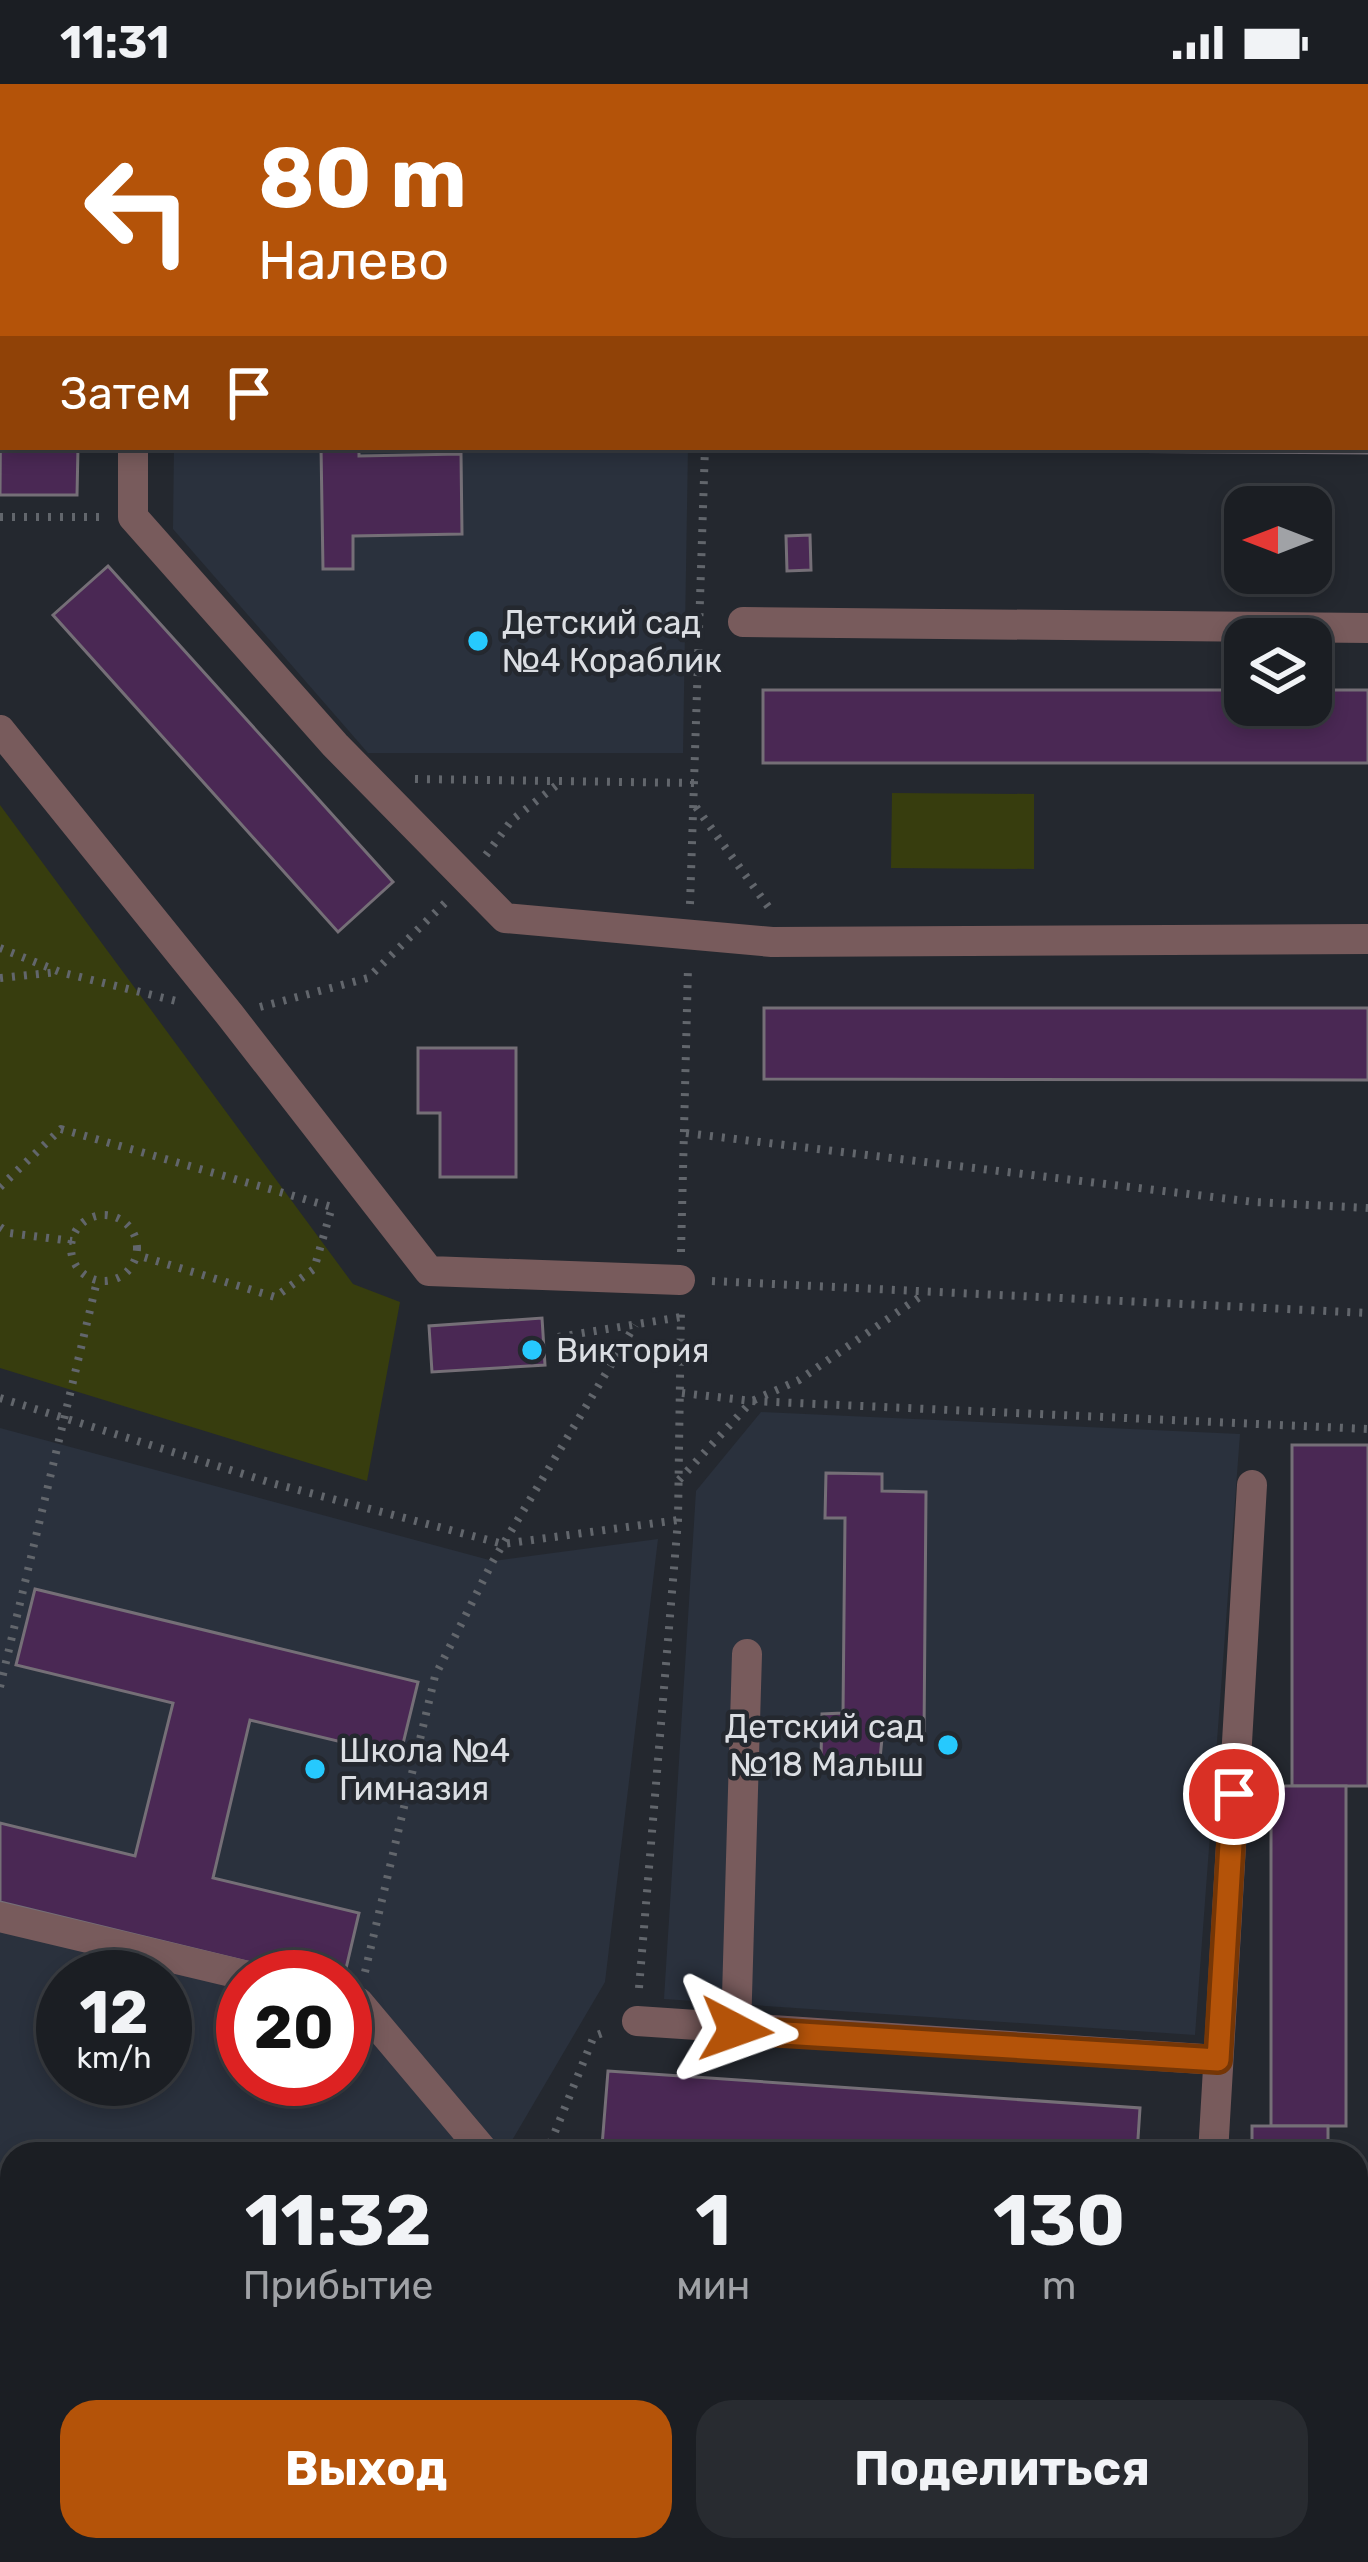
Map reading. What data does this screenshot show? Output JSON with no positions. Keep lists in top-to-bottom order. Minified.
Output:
{"places":["Детский сад №4 Кораблик","Виктория","Детский сад №18 Малыш","Школа №4 Гимназия"],"north":"left","page":{"status":"11:31","turn":["80 m","Налево"],"then":"Затем","speed":"12 km/h","limit":"20","eta":["11:32","Прибытие","1","мин","130","m"],"buttons":["Выход","Поделиться"]}}
